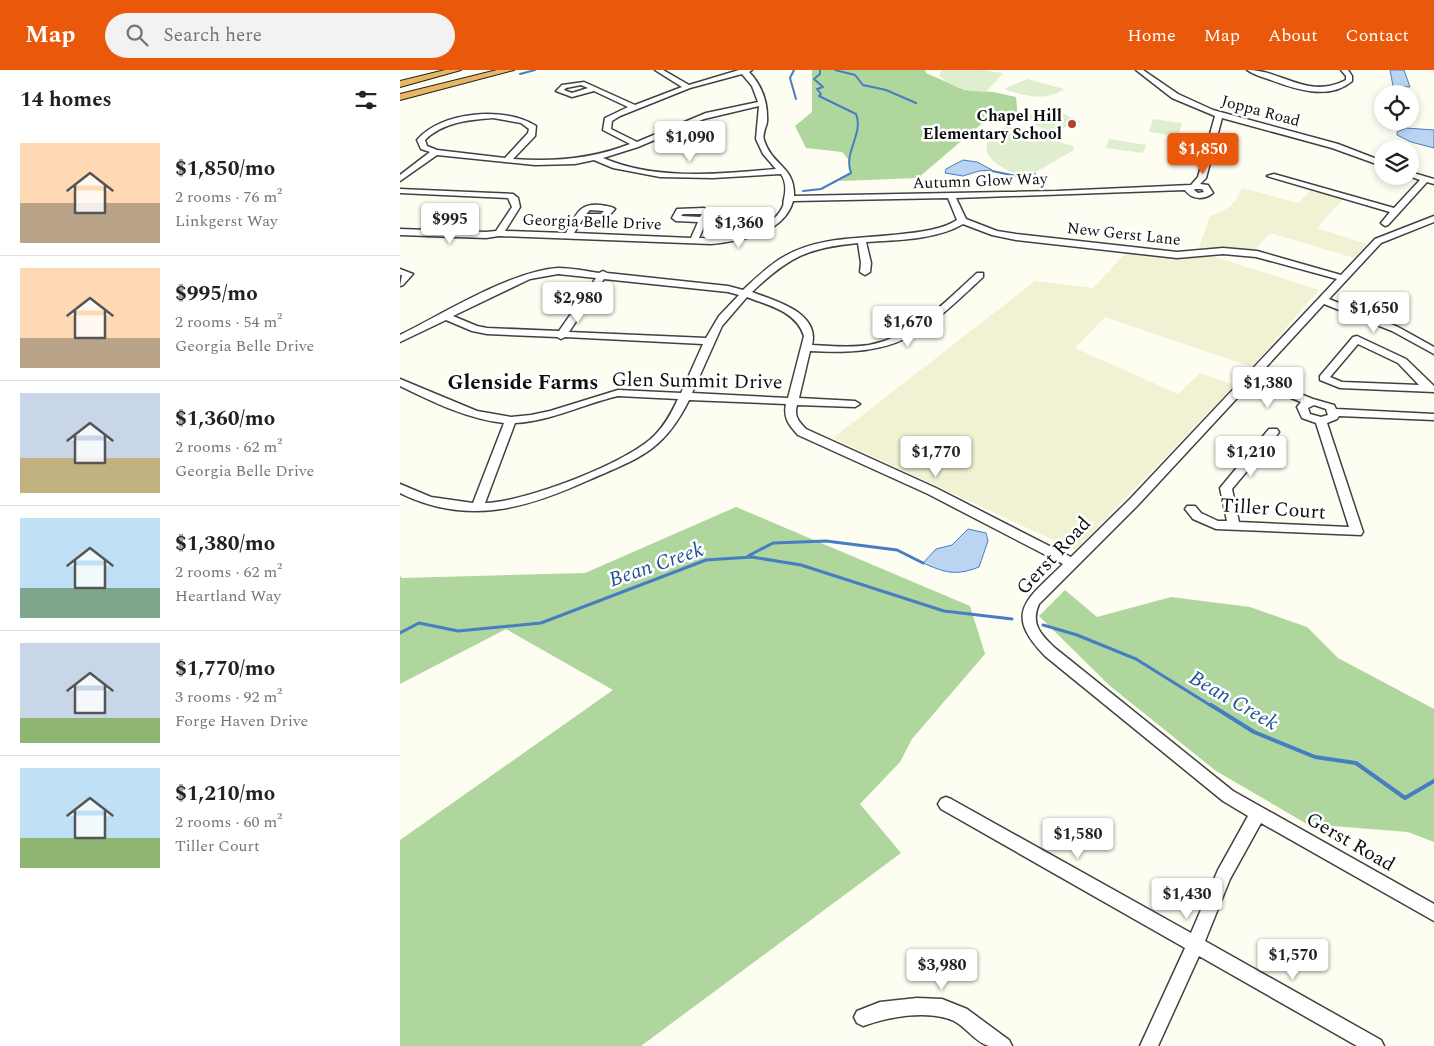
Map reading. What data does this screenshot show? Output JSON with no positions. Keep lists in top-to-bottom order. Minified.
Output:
{"streets":{"street":["Joppa Road","Autumn Glow Way","Georgia Belle Drive","New Gerst Lane","Glen Summit Drive","Tiller Court","Gerst Road"]},"crossings":[["Autumn Glow Way","Georgia Belle Drive"],["New Gerst Lane","Gerst Road"]],"districts":["Glenside Farms"],"water":["Bean Creek"],"places":["Chapel Hill Elementary School"],"page":{"header":"Map","search":"Search here","nav":["Home","Map","About","Contact"],"heading":"14 homes","price":["$1,090","$1,850","$995","$1,360","$2,980","$1,650","$1,670","$1,380","$1,770","$1,210","$1,580","$1,430","$1,570","$3,980"],"list":[{"name":"$1,850/mo","note":"2 rooms · 76 m² · Linkgerst Way"},{"name":"$995/mo","note":"2 rooms · 54 m² · Georgia Belle Drive"},{"name":"$1,360/mo","note":"2 rooms · 62 m² · Georgia Belle Drive"},{"name":"$1,380/mo","note":"2 rooms · 62 m² · Heartland Way"},{"name":"$1,770/mo","note":"3 rooms · 92 m² · Forge Haven Drive"},{"name":"$1,210/mo","note":"2 rooms · 60 m² · Tiller Court"}]}}
